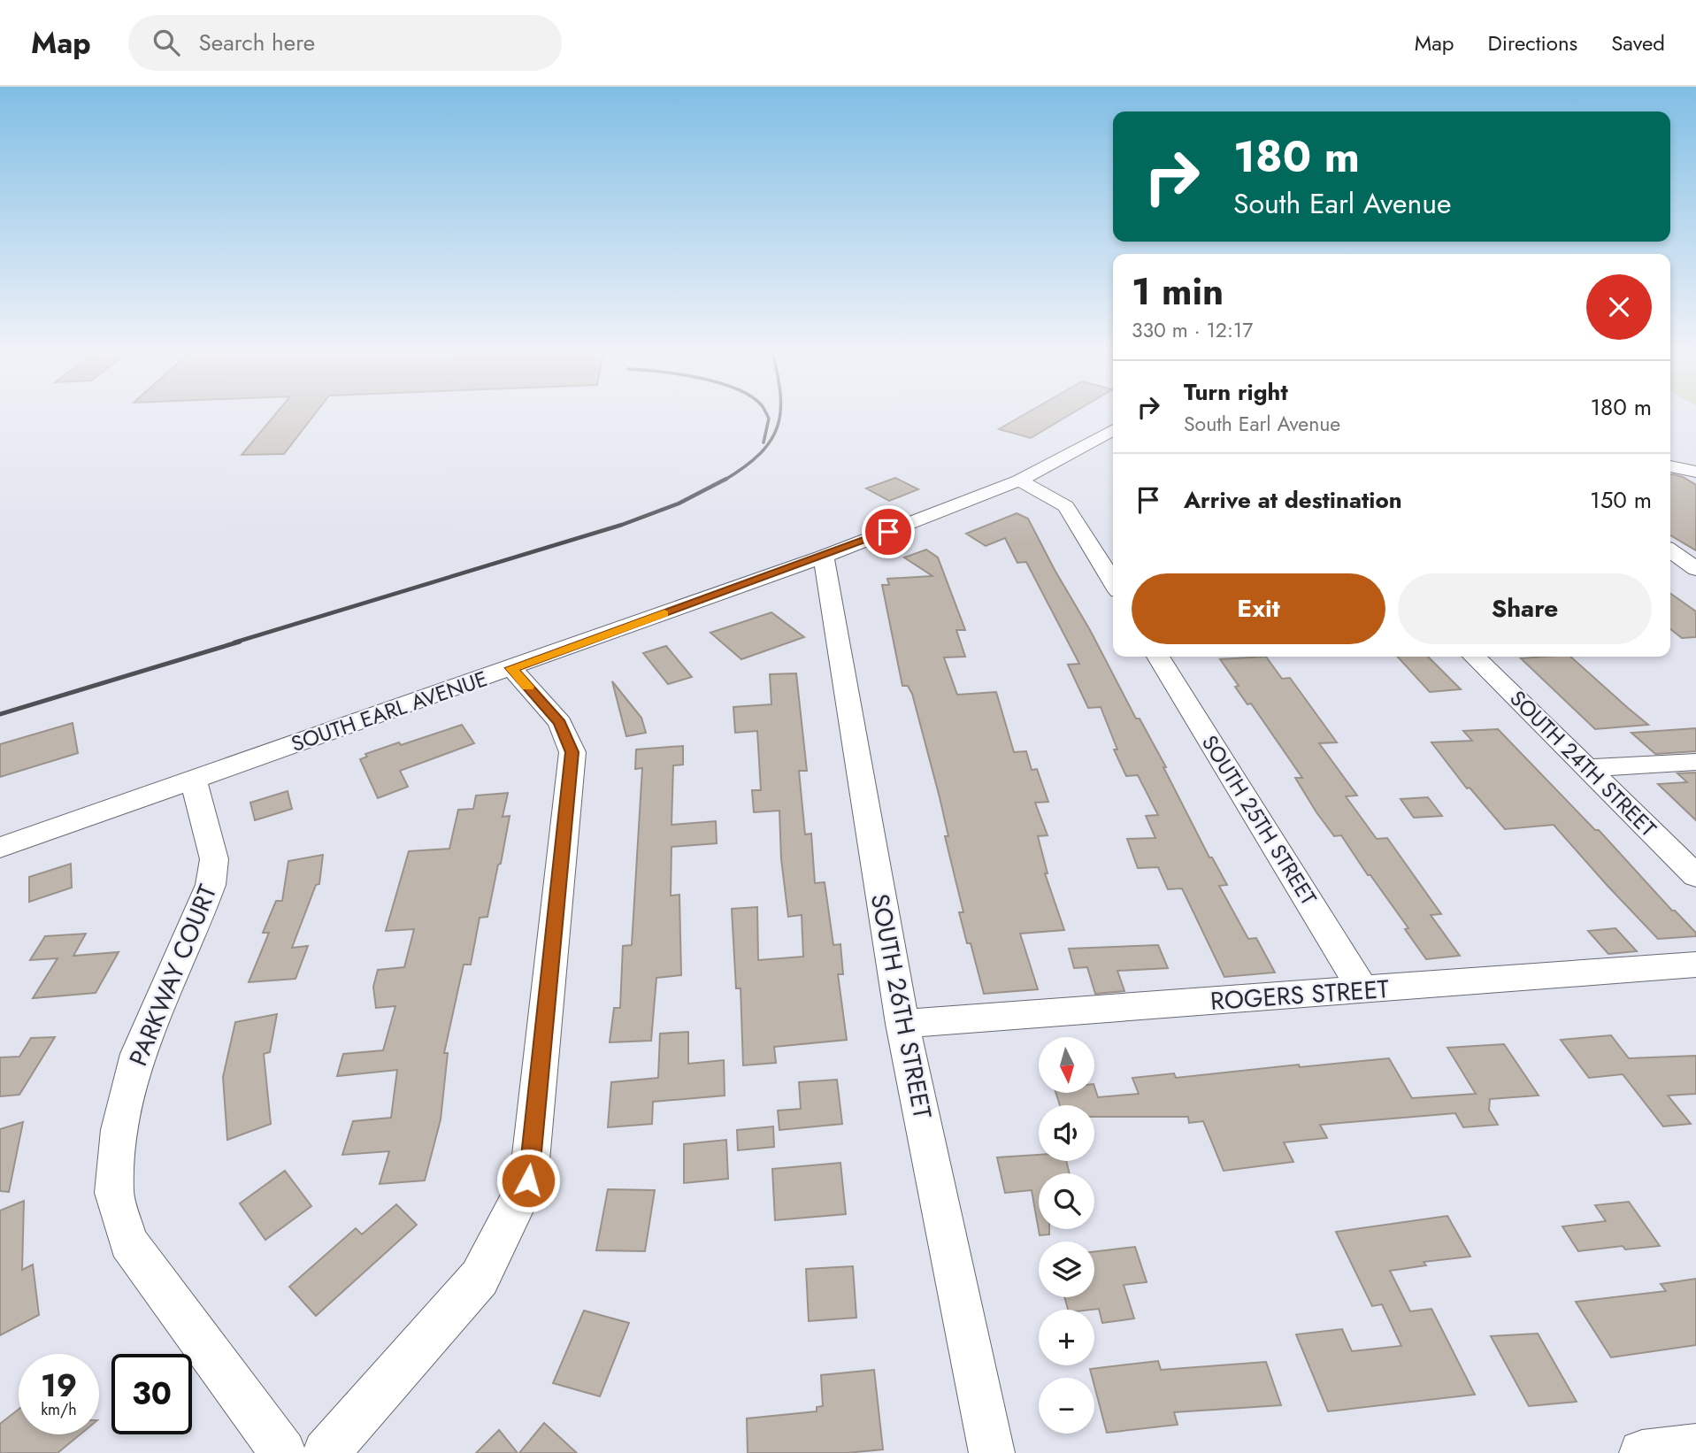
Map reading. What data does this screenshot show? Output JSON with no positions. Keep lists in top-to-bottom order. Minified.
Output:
{"streets":{"street":["SOUTH EARL AVENUE","SOUTH 24TH STREET","SOUTH 25TH STREET","PARKWAY COURT","ROGERS STREET","SOUTH 26TH STREET"]},"crossings":[["SOUTH EARL AVENUE","PARKWAY COURT"],["SOUTH EARL AVENUE","SOUTH 26TH STREET"],["SOUTH 25TH STREET","ROGERS STREET"],["ROGERS STREET","SOUTH 26TH STREET"]],"north":"bottom","page":{"header":"Map","search":"Search here","nav":["Map","Directions","Saved"],"turn":["180 m","South Earl Avenue"],"heading":["1 min","330 m · 12:17"],"list":[{"name":"Turn right","note":"South Earl Avenue","value":"180 m"},{"name":"Arrive at destination","value":"150 m"}],"buttons":["Exit","Share"],"map_buttons":["+","−"],"speed":"19 km/h","limit":"30"}}
